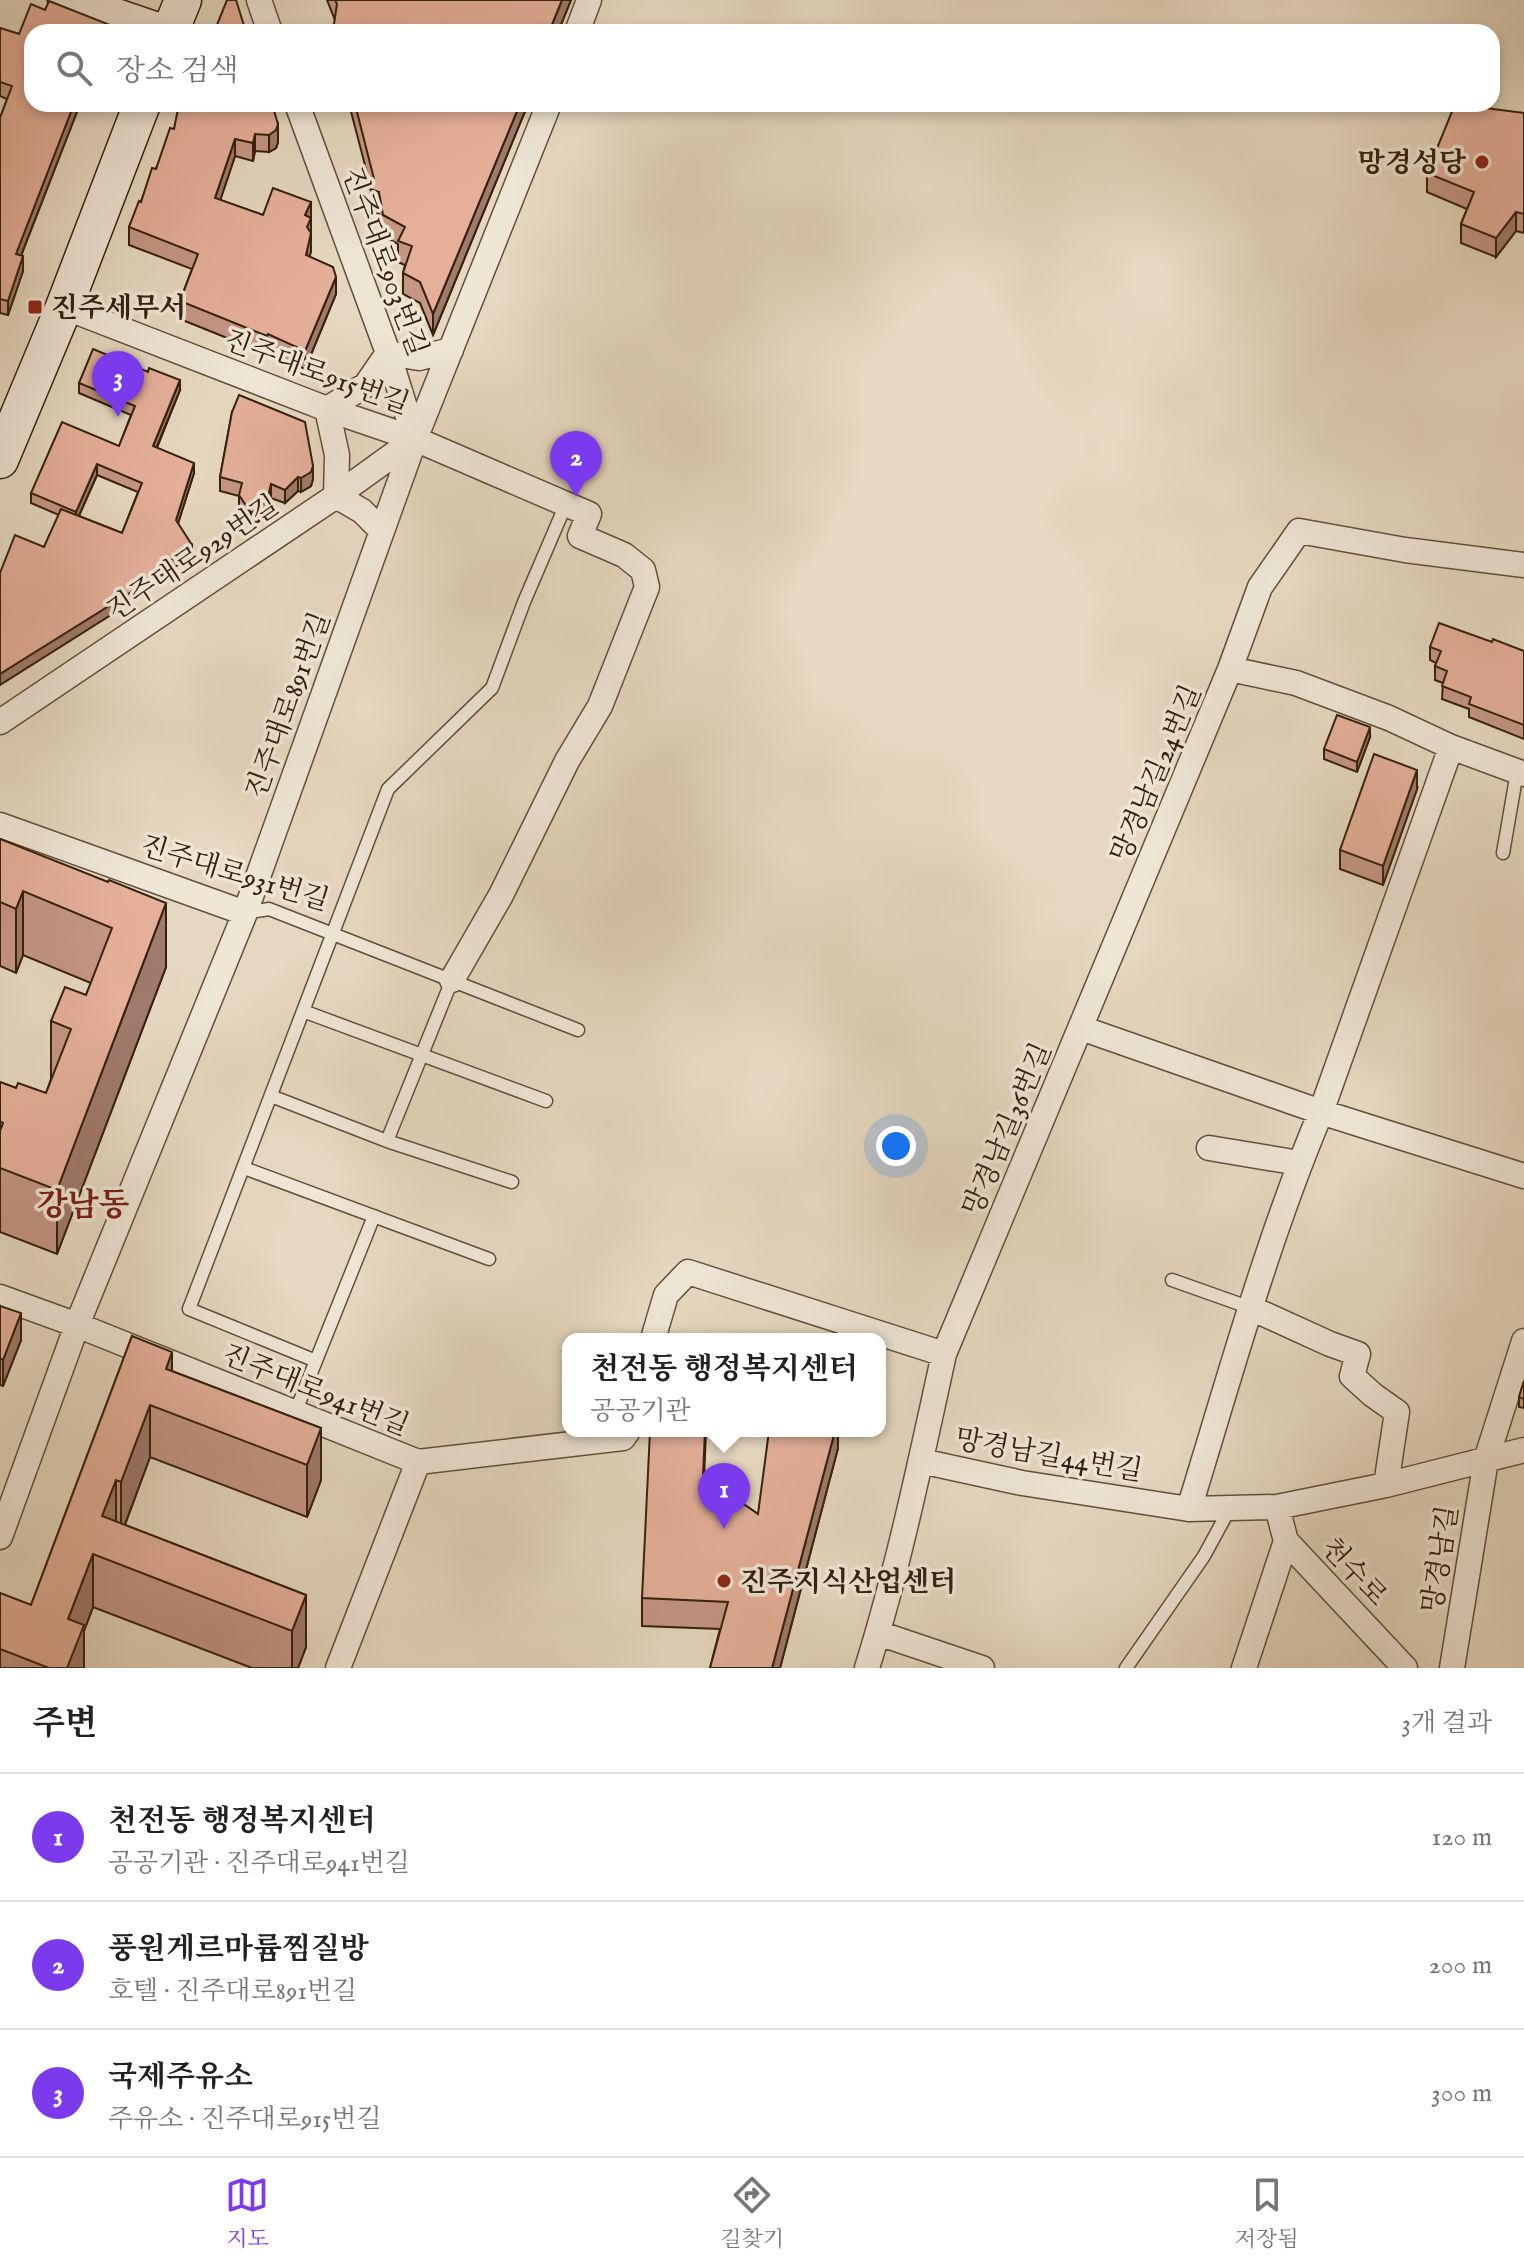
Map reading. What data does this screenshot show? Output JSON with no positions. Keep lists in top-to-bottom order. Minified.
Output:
{"streets":{"street":["진주대로903번길","진주대로915번길","진주대로929번길","진주대로891번길","망경남길24번길","진주대로931번길","망경남길36번길","진주대로941번길","망경남길44번길","망경남길","천수로"]},"crossings":[["진주대로903번길","진주대로915번길"],["진주대로903번길","진주대로929번길"],["진주대로903번길","진주대로891번길"],["진주대로915번길","진주대로929번길"],["진주대로915번길","진주대로891번길"],["진주대로929번길","진주대로891번길"],["진주대로891번길","진주대로931번길"],["진주대로891번길","진주대로941번길"],["망경남길24번길","망경남길36번길"],["망경남길36번길","망경남길44번길"],["망경남길44번길","망경남길"],["망경남길44번길","천수로"]],"districts":["강남동"],"places":{"other":["망경성당","진주지식산업센터"],"transit":["진주세무서"]},"page":{"search":"장소 검색","pins":["3","2","1"],"popup":["천전동 행정복지센터","공공기관"],"heading":["주변","3개 결과"],"list":[{"mark":"1","name":"천전동 행정복지센터","note":"공공기관 · 진주대로941번길","value":"120 m"},{"mark":"2","name":"풍원게르마륨찜질방","note":"호텔 · 진주대로891번길","value":"200 m"},{"mark":"3","name":"국제주유소","note":"주유소 · 진주대로915번길","value":"300 m"}],"nav":["지도","길찾기","저장됨"]}}
